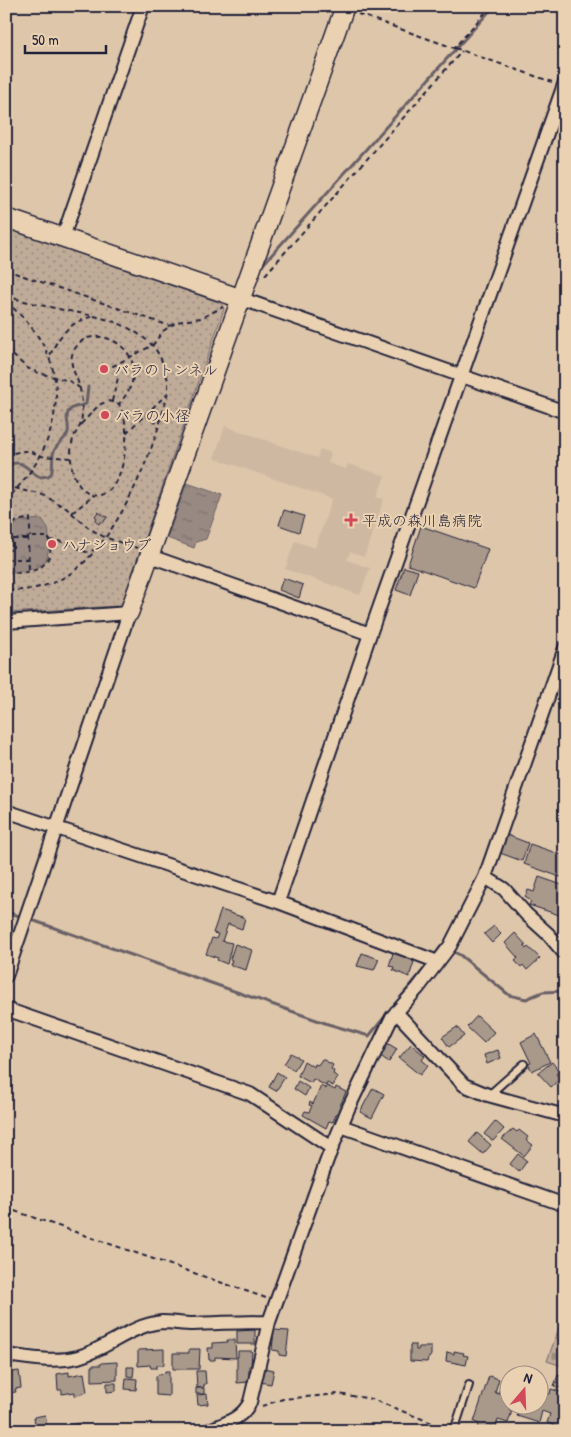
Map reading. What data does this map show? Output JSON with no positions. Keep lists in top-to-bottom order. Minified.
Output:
{"places":{"other":["バラのトンネル","バラの小径","ハナショウブ"],"health":["平成の森川島病院"]},"scale_bar":"50 m","north":"top"}
